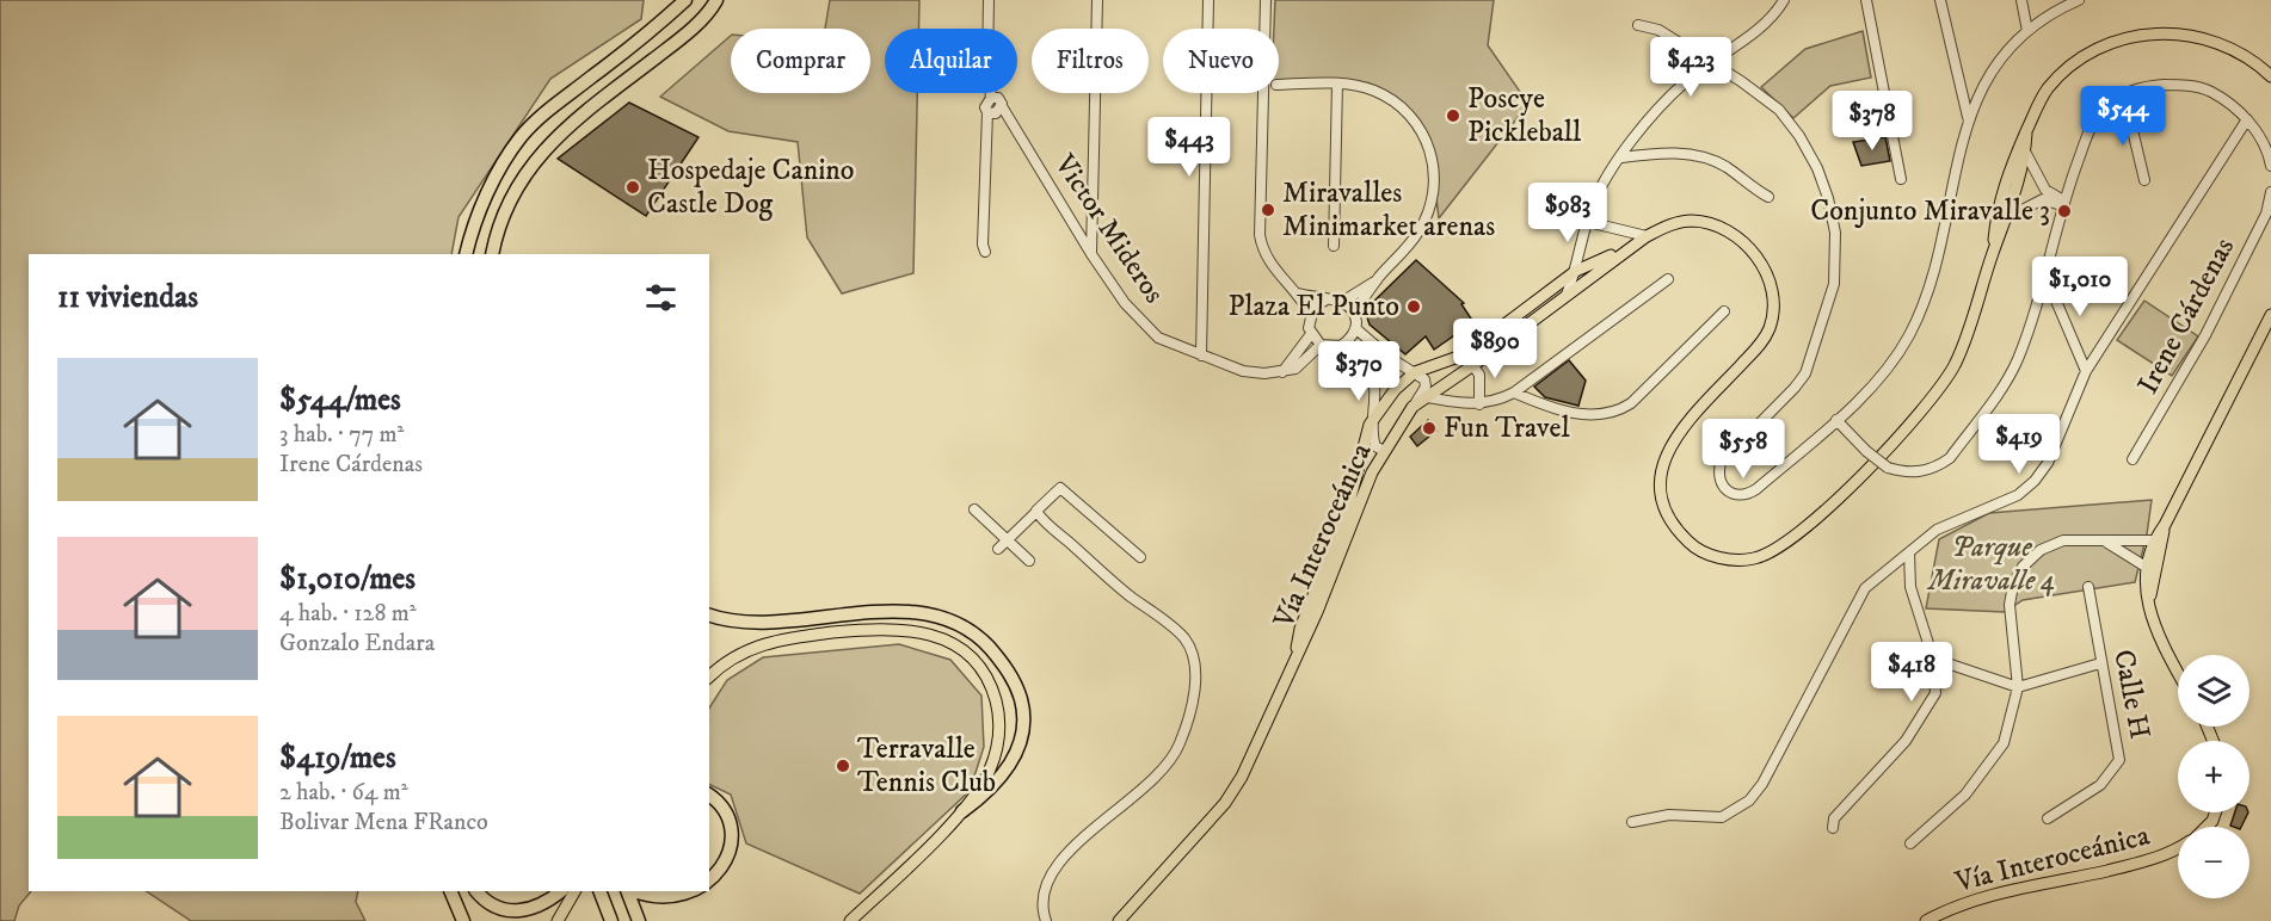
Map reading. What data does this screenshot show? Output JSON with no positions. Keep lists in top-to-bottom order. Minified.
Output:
{"streets":{"main road":["Vía Interoceánica"],"street":["Victor Mideros","Irene Cárdenas","Calle H"]},"parks":["Parque Miravalle 4"],"places":["Poscye Pickleball","Hospedaje Canino Castle Dog","Miravalles Minimarket arenas","Conjunto Miravalle 3","Plaza El Punto","Fun Travel","Terravalle Tennis Club"],"page":{"chip":["Comprar","Alquilar","Filtros","Nuevo"],"price":["$423","$544","$378","$443","$983","$1,010","$890","$370","$419","$558","$418"],"heading":"11 viviendas","list":[{"name":"$544/mes","note":"3 hab. · 77 m² · Irene Cárdenas"},{"name":"$1,010/mes","note":"4 hab. · 128 m² · Gonzalo Endara"},{"name":"$419/mes","note":"2 hab. · 64 m² · Bolivar Mena FRanco"}],"map_buttons":["+","−"]}}
